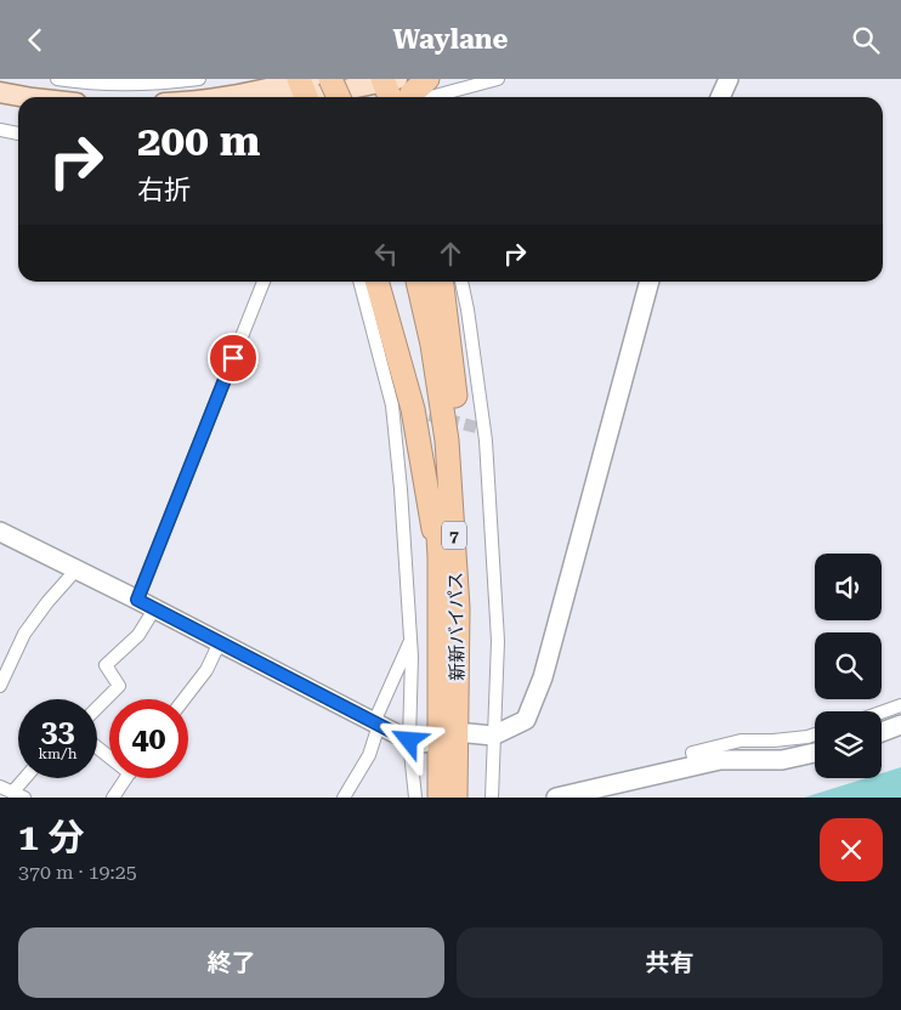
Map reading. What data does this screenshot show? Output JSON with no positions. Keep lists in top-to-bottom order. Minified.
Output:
{"streets":{"highway":["7","新新バイパス"]},"page":{"header":"Waylane","turn":["200 m","右折"],"speed":"33 km/h","limit":"40","heading":["1 分","370 m · 19:25"],"buttons":["終了","共有"]}}
